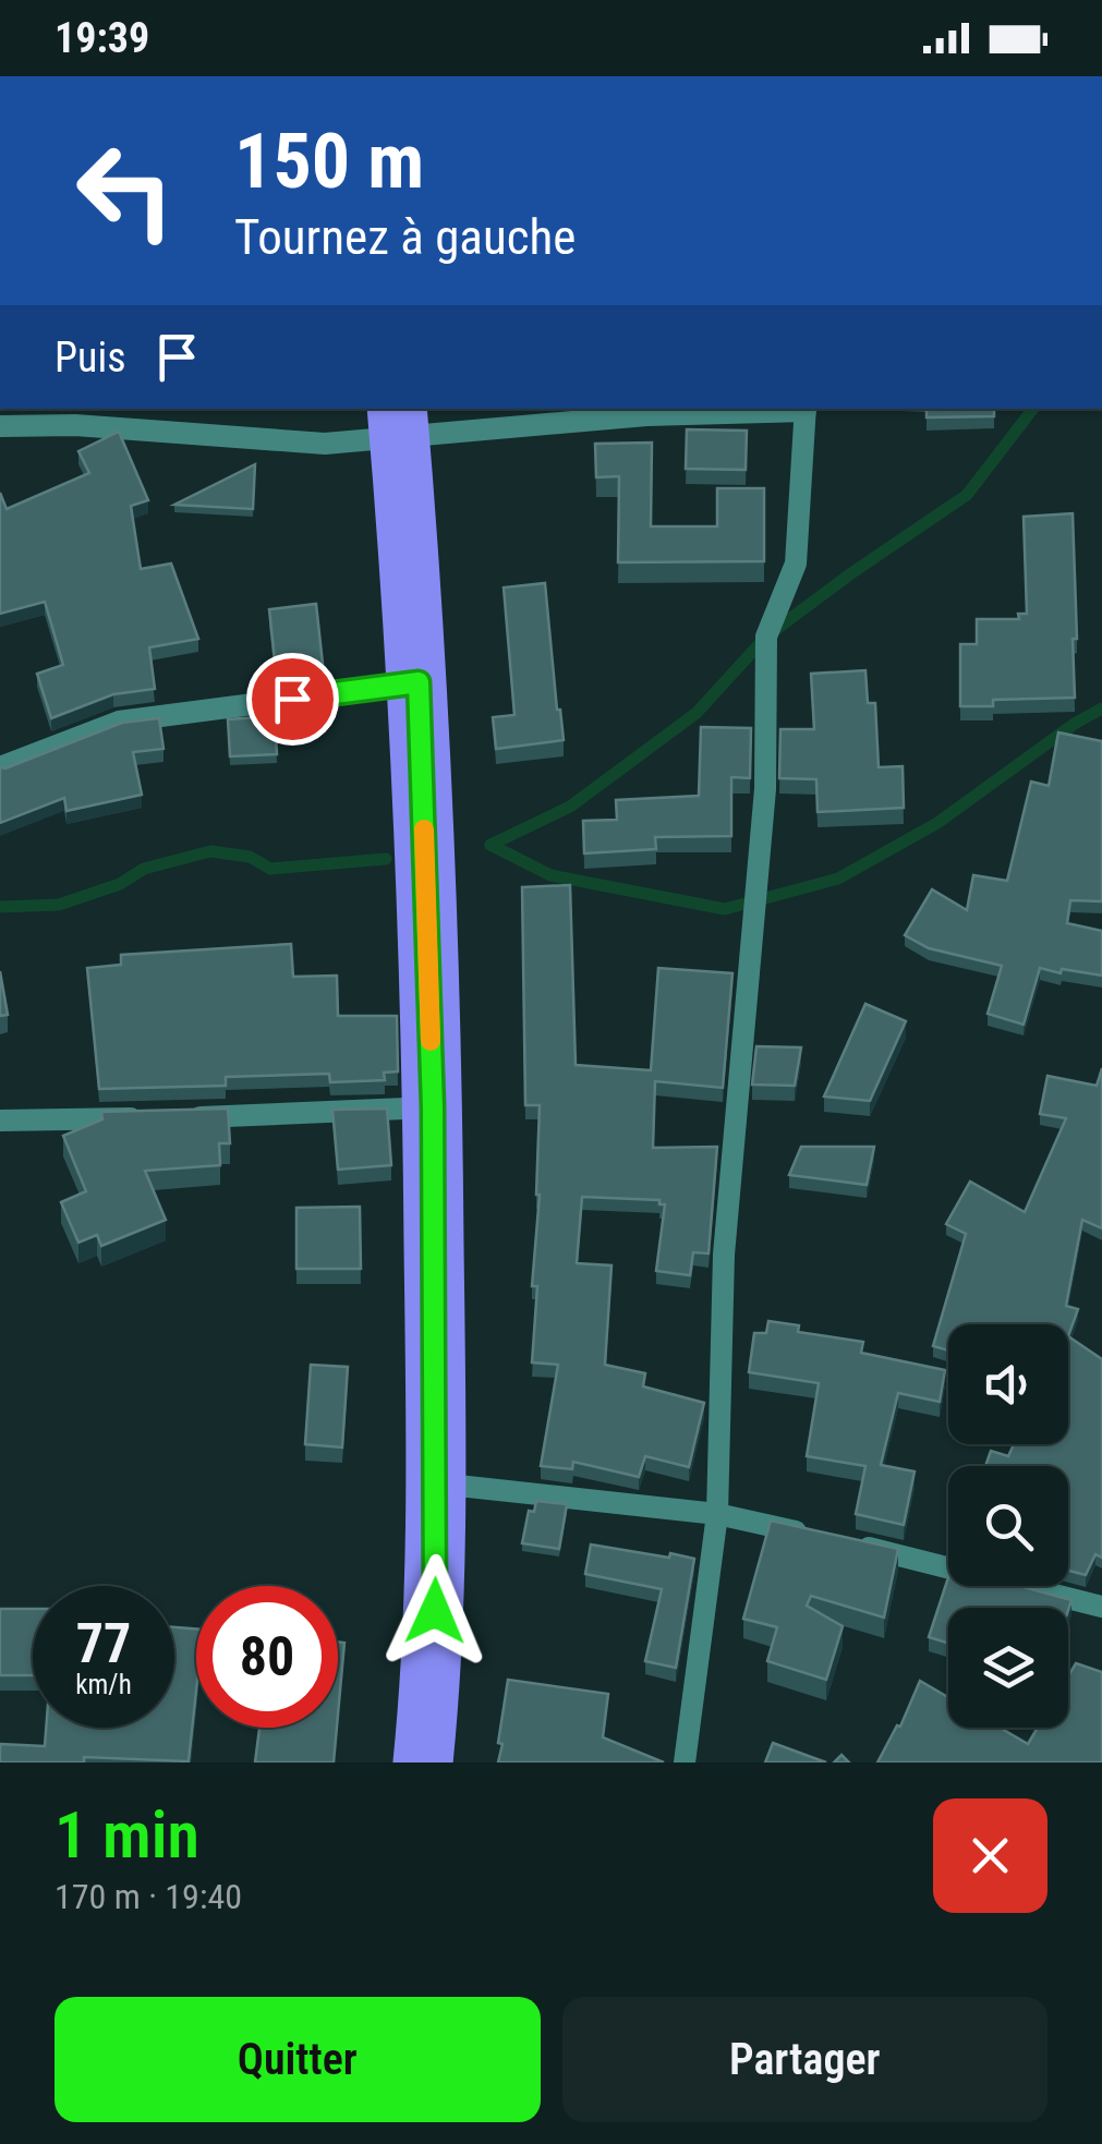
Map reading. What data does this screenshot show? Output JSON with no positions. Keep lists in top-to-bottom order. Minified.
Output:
{"page":{"status":"19:39","turn":["150 m","Tournez à gauche"],"then":"Puis","speed":"77 km/h","limit":"80","heading":["1 min","170 m · 19:40"],"buttons":["Quitter","Partager"]}}
